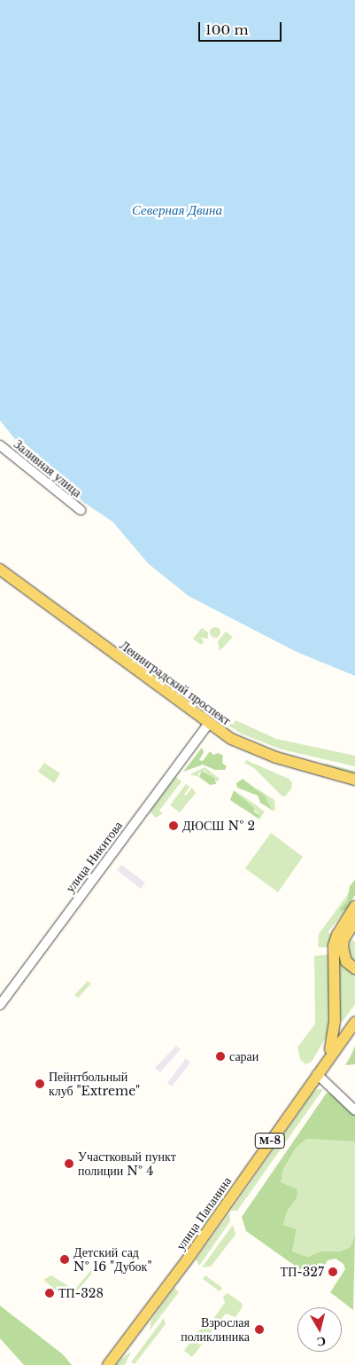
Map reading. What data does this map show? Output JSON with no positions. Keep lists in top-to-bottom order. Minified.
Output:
{"streets":{"main road":["Ленинградский проспект","М-8","улица Папанина"],"street":["Заливная улица","улица Никитова"]},"crossings":[["Ленинградский проспект","улица Никитова"]],"water":["Северная Двина"],"places":["ДЮСШ № 2","сараи","Пейнтбольный клуб \"Extreme\"","Участковый пункт полиции № 4","Детский сад № 16 \"Дубок\"","ТП-327","ТП-328","Взрослая поликлиника"],"scale_bar":"100 m","north":"bottom"}
